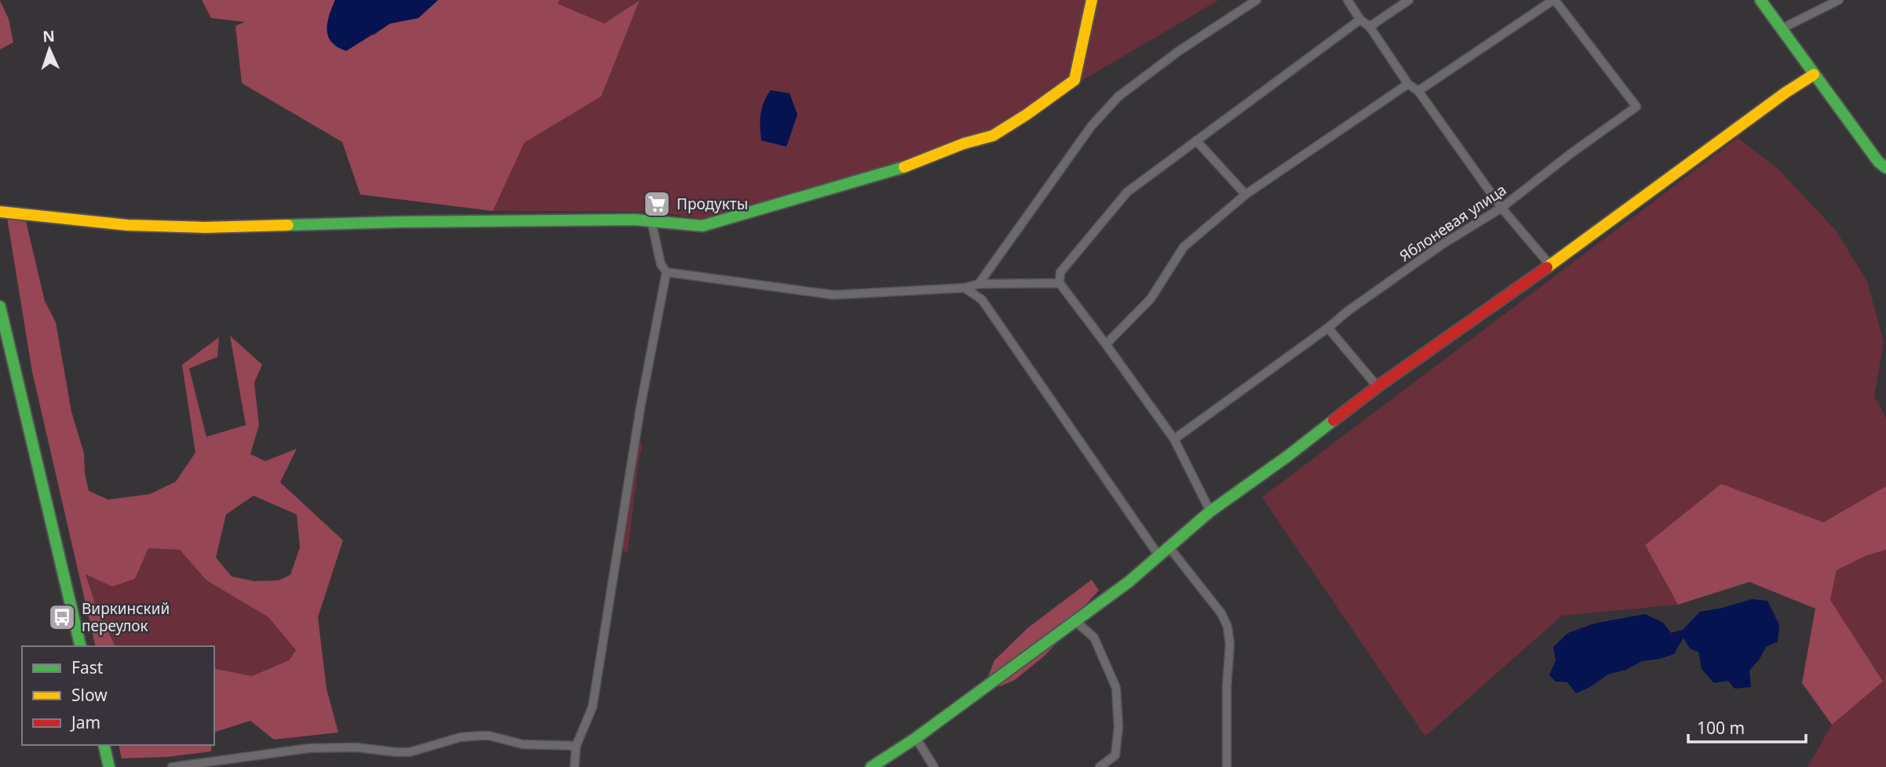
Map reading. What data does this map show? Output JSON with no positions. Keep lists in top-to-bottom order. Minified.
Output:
{"streets":{"street":["Яблоневая улица"]},"places":{"supermarket":["Продукты"],"bus stop":["Виркинский переулок"]},"legend":["Fast","Slow","Jam"],"scale_bar":"100 m","north":"top"}
